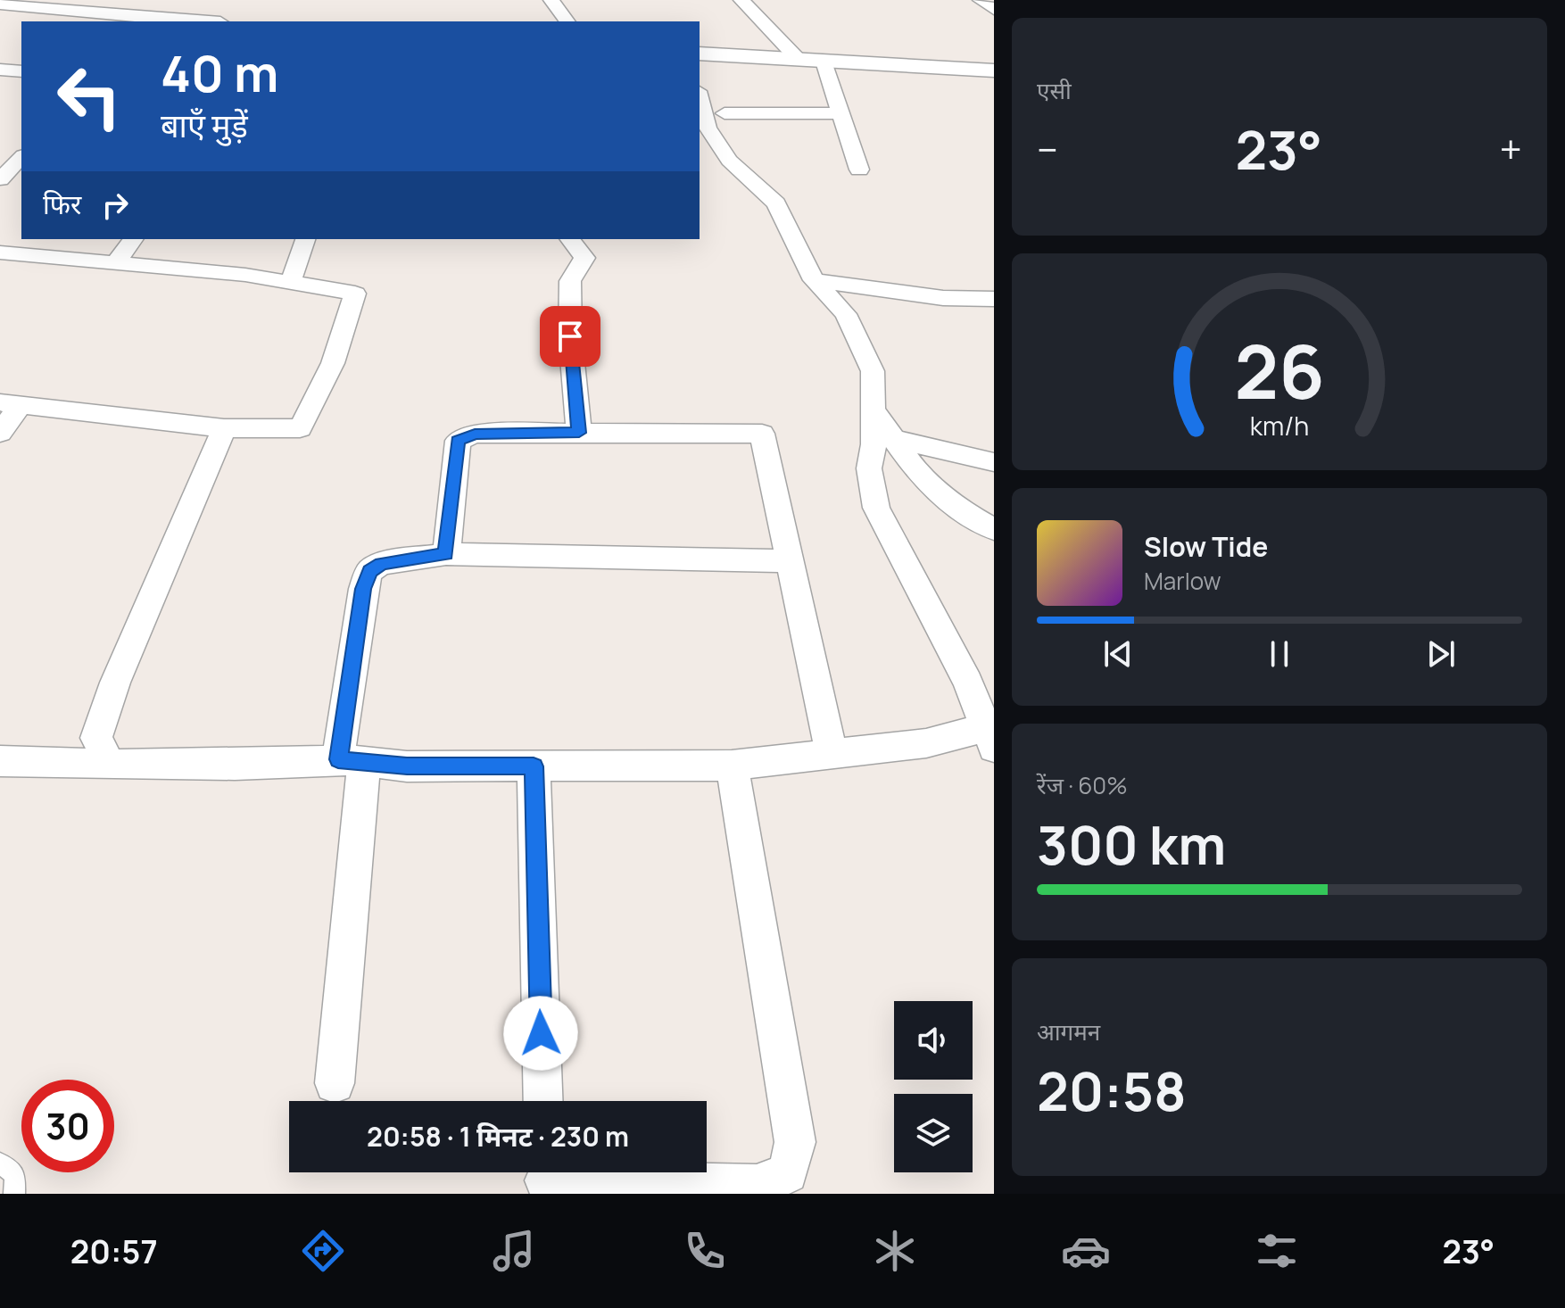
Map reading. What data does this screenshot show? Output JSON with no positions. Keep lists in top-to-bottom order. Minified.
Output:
{"page":{"tile":["एसी",["रेंज · 60%","300 km"],["आगमन","20:58"]],"turn":["40 m","बाएँ मुड़ें"],"heat":["−","23°","+"],"then":"फिर","song":["Slow Tide","Marlow"],"limit":"30","trip":"20:58 · 1 मिनट · 230 m","tabs":["20:57","23°"],"gauge":["26","km/h"]}}
